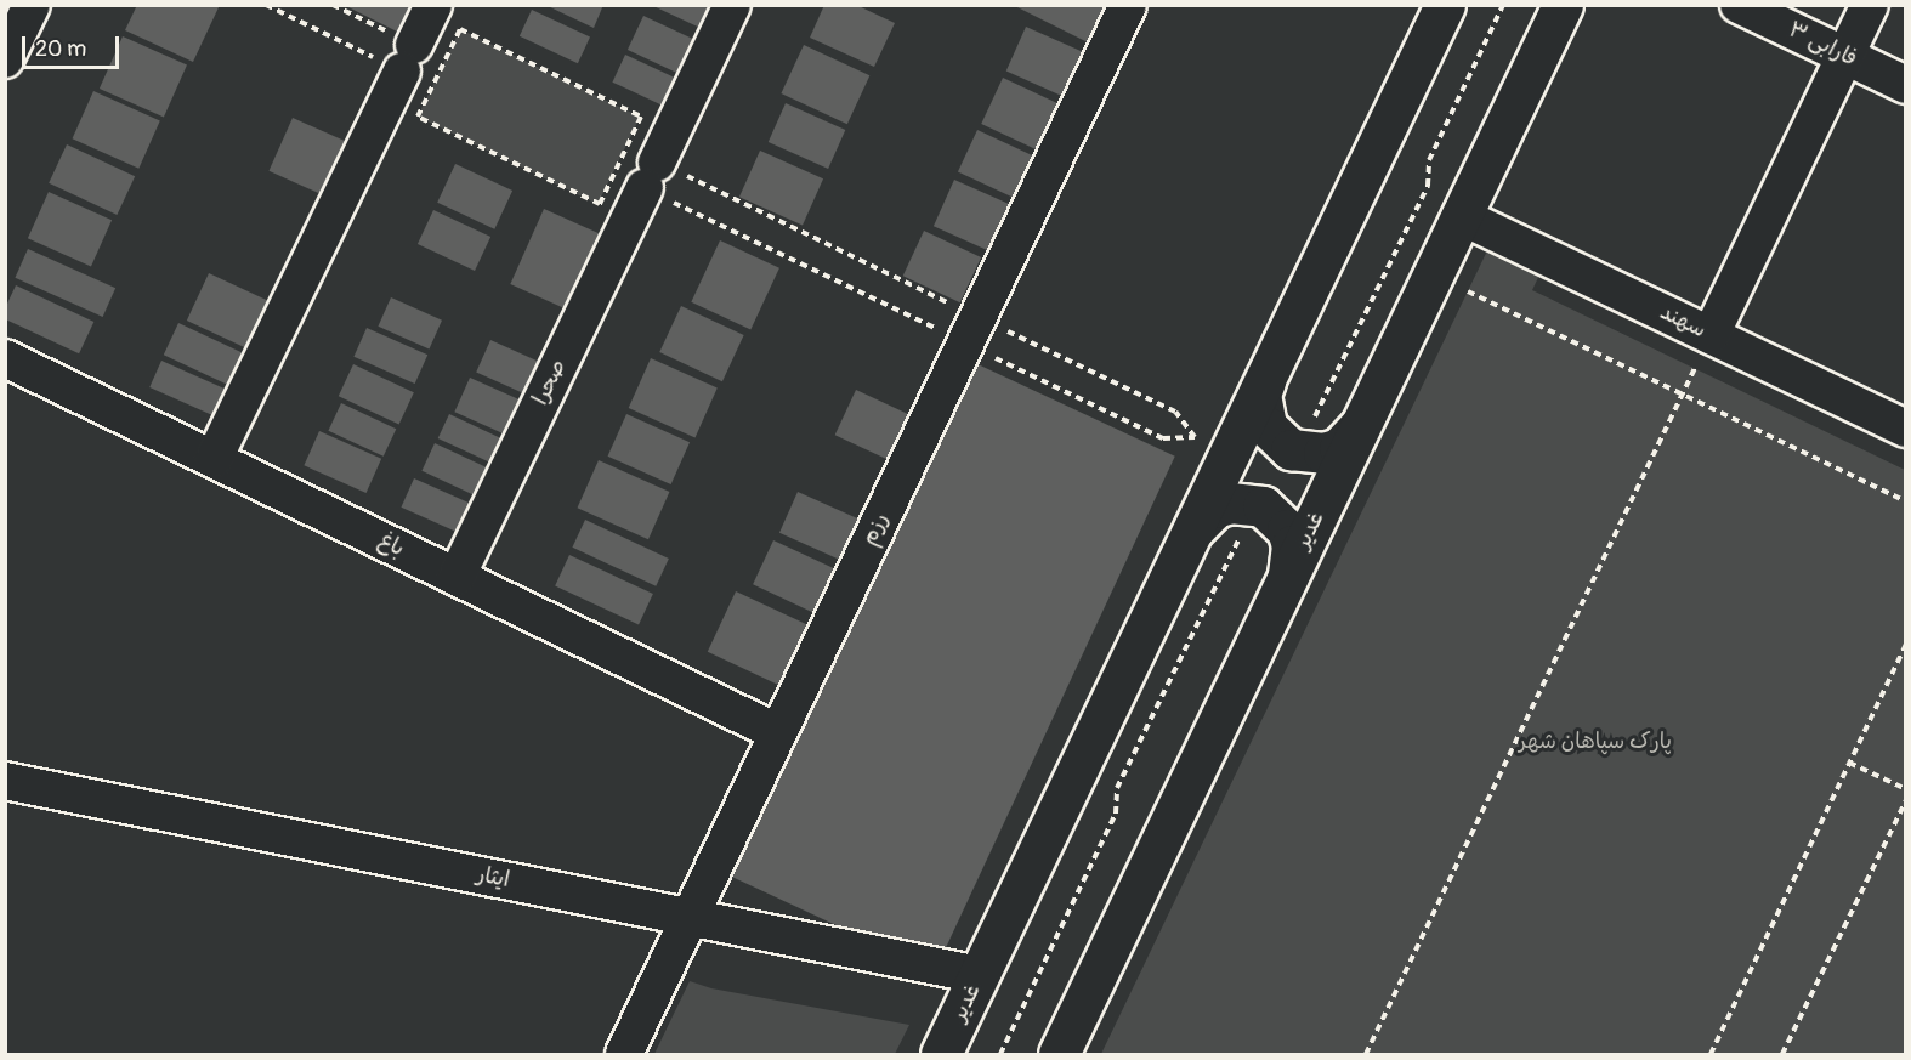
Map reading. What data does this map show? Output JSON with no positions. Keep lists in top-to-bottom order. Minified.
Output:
{"streets":{"main road":["غدیر"],"street":["فارابی ۳","سهند","صحرا","رزم","باغ","ایثار"]},"crossings":[["سهند","غدیر"],["صحرا","باغ"],["رزم","باغ"],["رزم","ایثار"],["غدیر","ایثار"]],"parks":["پارک سپاهان شهر"],"scale_bar":"20 m"}
